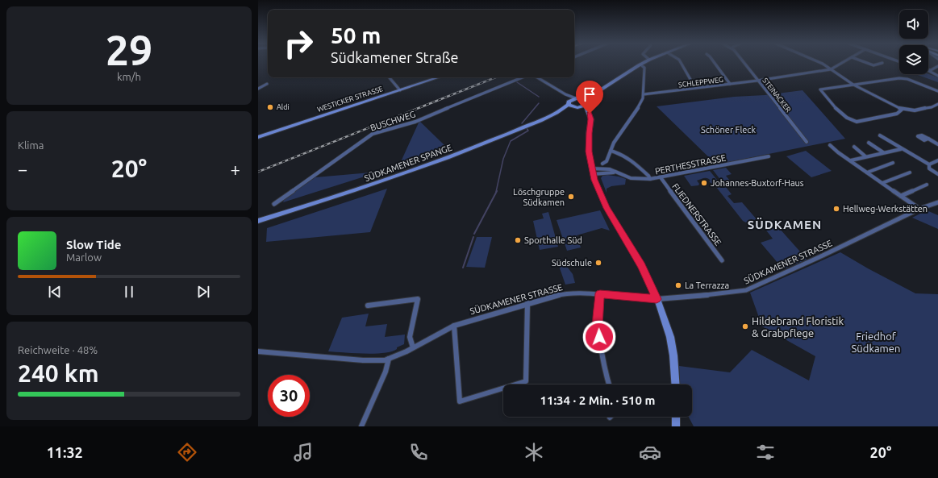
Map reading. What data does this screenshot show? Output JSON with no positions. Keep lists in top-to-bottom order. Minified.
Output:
{"streets":{"main road":["WESTICKER STRASSE","SÜDKAMENER SPANGE"],"street":["SCHLEPPWEG","STEINACKER","BUSCHWEG","PERTHESSTRASSE","FLIEDNERSTRASSE","SÜDKAMENER STRASSE"]},"crossings":[["SCHLEPPWEG","STEINACKER"],["PERTHESSTRASSE","FLIEDNERSTRASSE"]],"districts":["SÜDKAMEN"],"parks":["Schöner Fleck","Friedhof Südkamen"],"places":["Aldi","Johannes-Buxtorf-Haus","Löschgruppe Südkamen","Hellweg-Werkstätten","Sporthalle Süd","Südschule","La Terrazza","Hildebrand Floristik & Grabpflege"],"page":{"tile":[["29","km/h"],"Klima",["Reichweite · 48%","240 km"]],"turn":["50 m","Südkamener Straße"],"heat":["−","20°","+"],"song":["Slow Tide","Marlow"],"limit":"30","trip":"11:34 · 2 Min. · 510 m","tabs":["11:32","20°"]}}
